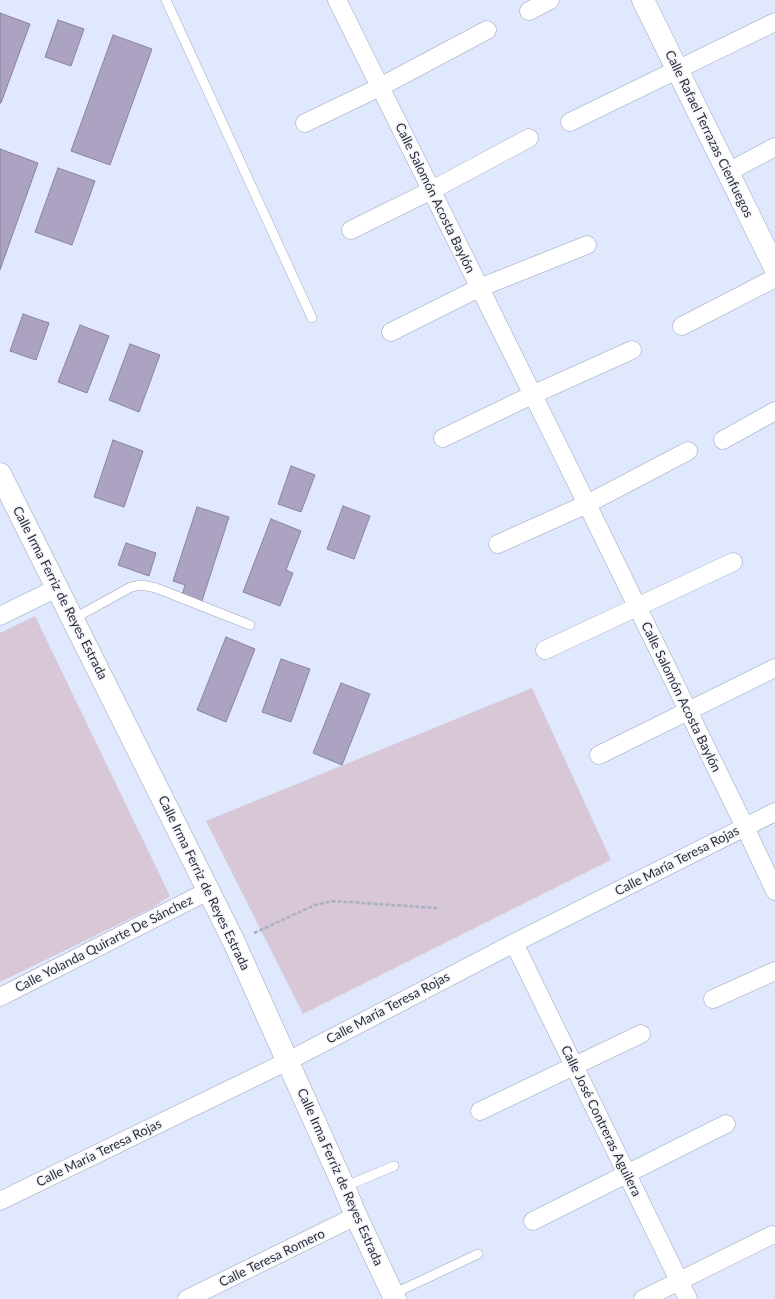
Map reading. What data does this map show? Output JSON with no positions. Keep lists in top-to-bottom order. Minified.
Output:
{"streets":{"street":["Calle Rafael Terrazas Cienfuegos","Calle Salomón Acosta Baylón","Calle Irma Ferriz de Reyes Estrada","Calle María Teresa Rojas","Calle Yolanda Quirarte De Sánchez","Calle José Contreras Aguilera","Calle Teresa Romero"]},"crossings":[["Calle Salomón Acosta Baylón","Calle María Teresa Rojas"],["Calle Irma Ferriz de Reyes Estrada","Calle María Teresa Rojas"],["Calle Irma Ferriz de Reyes Estrada","Calle Yolanda Quirarte De Sánchez"],["Calle Irma Ferriz de Reyes Estrada","Calle Teresa Romero"],["Calle María Teresa Rojas","Calle José Contreras Aguilera"]]}
